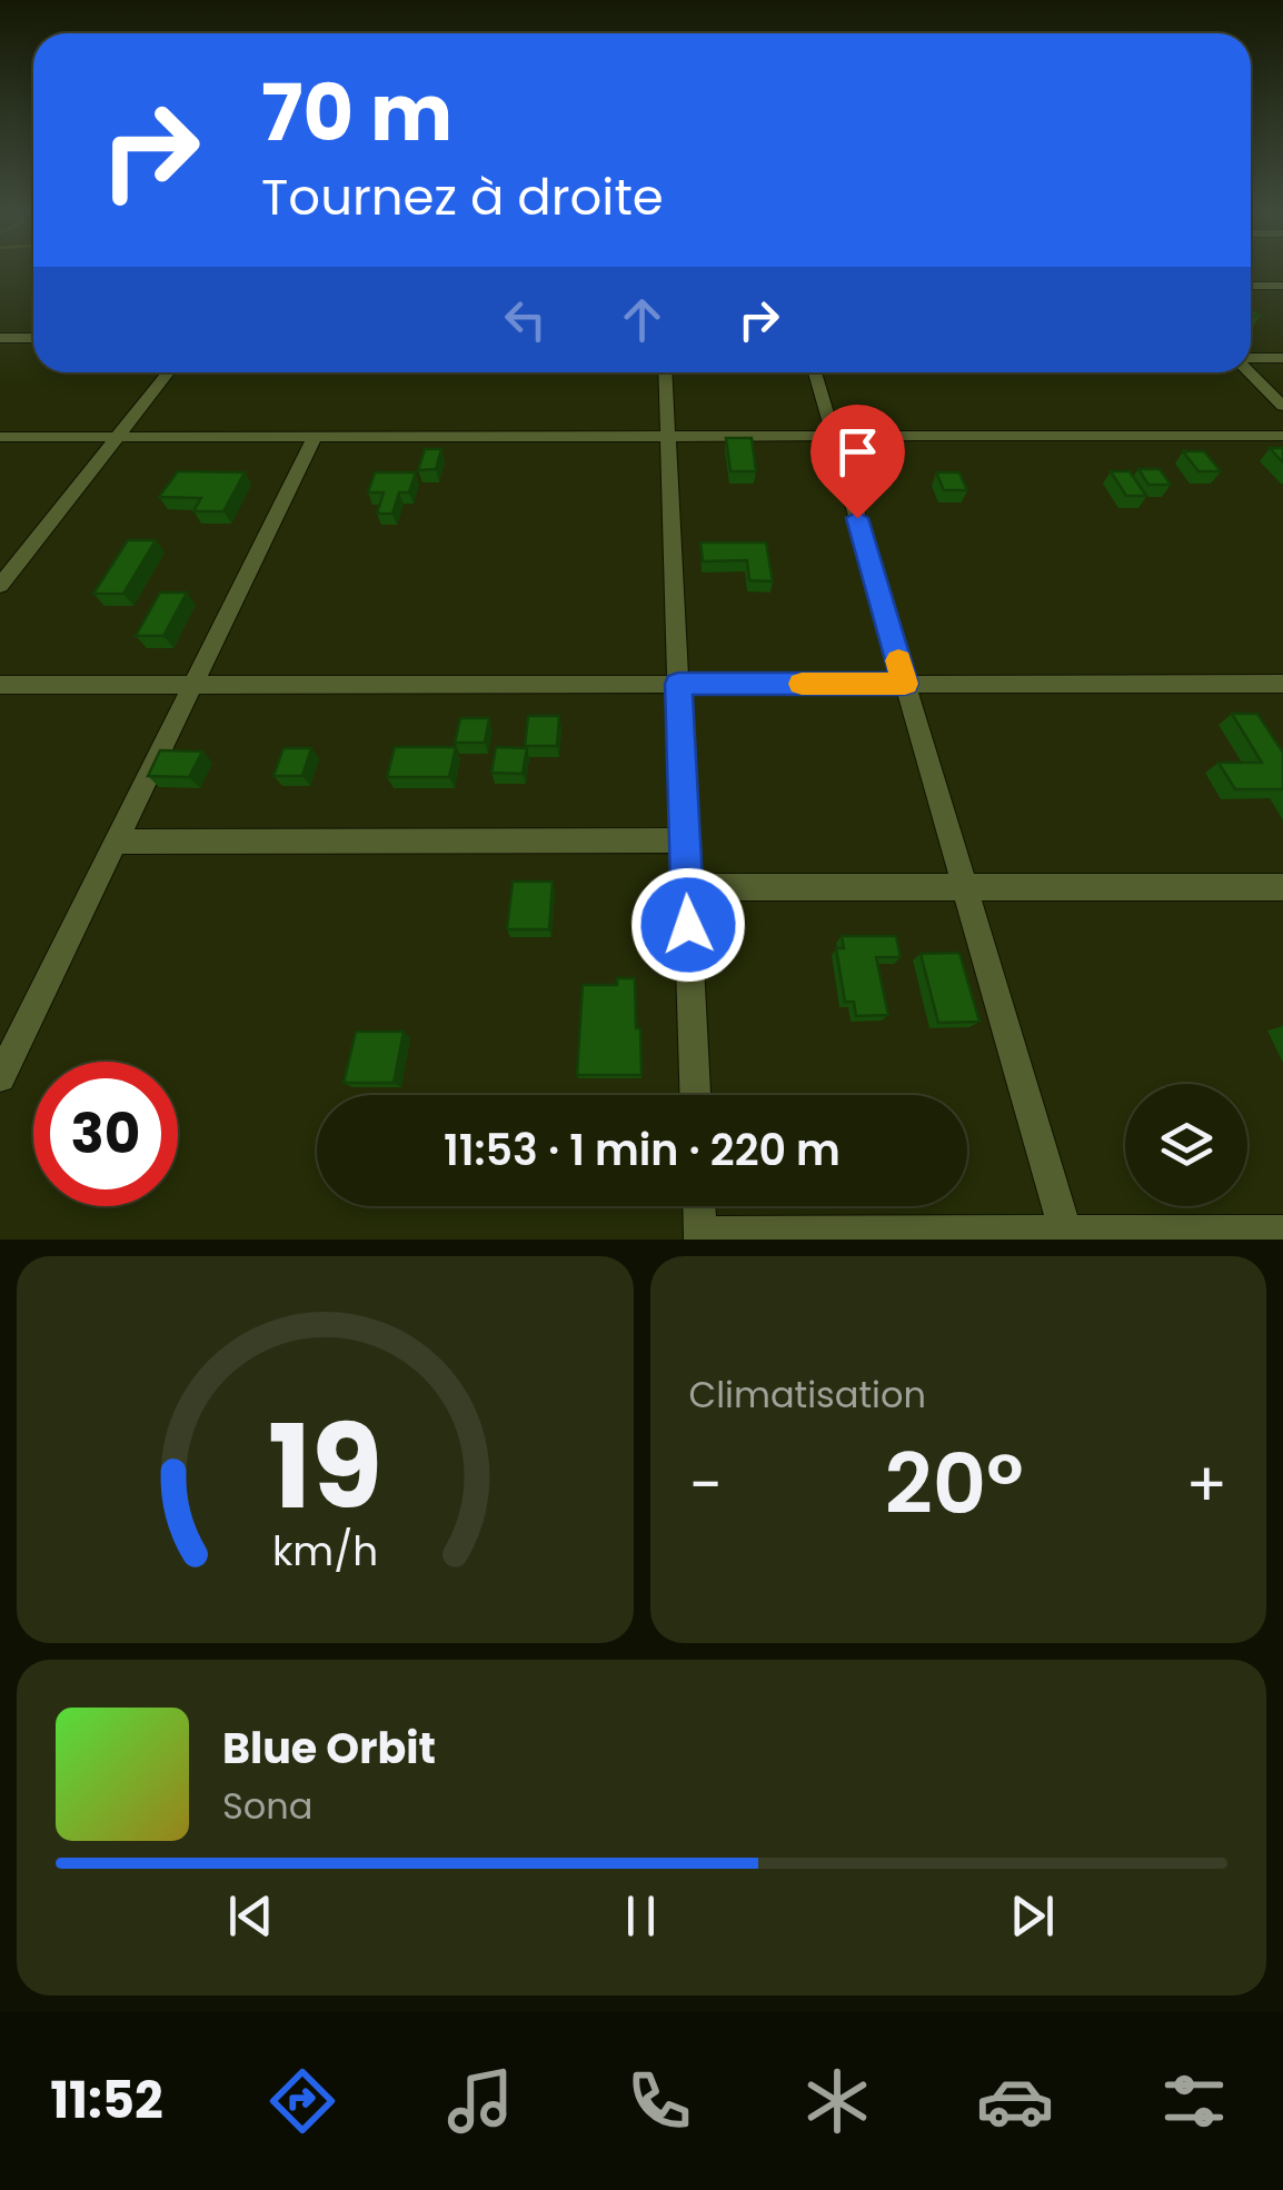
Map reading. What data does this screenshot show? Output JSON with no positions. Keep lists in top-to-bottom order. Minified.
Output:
{"page":{"turn":["70 m","Tournez à droite"],"limit":"30","trip":"11:53 · 1 min · 220 m","tile":"Climatisation","heat":["−","20°","+"],"song":["Blue Orbit","Sona"],"tabs":"11:52","gauge":["19","km/h"]}}
